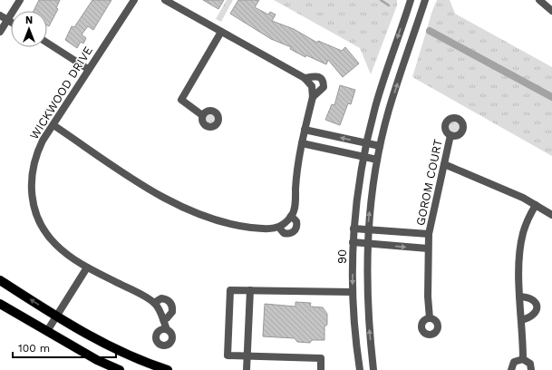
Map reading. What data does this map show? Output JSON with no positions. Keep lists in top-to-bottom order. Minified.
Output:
{"streets":{"street":["WICKWOOD DRIVE","GOROM COURT","90"]},"crossings":[["GOROM COURT","90"]],"scale_bar":"100 m","north":"top"}
